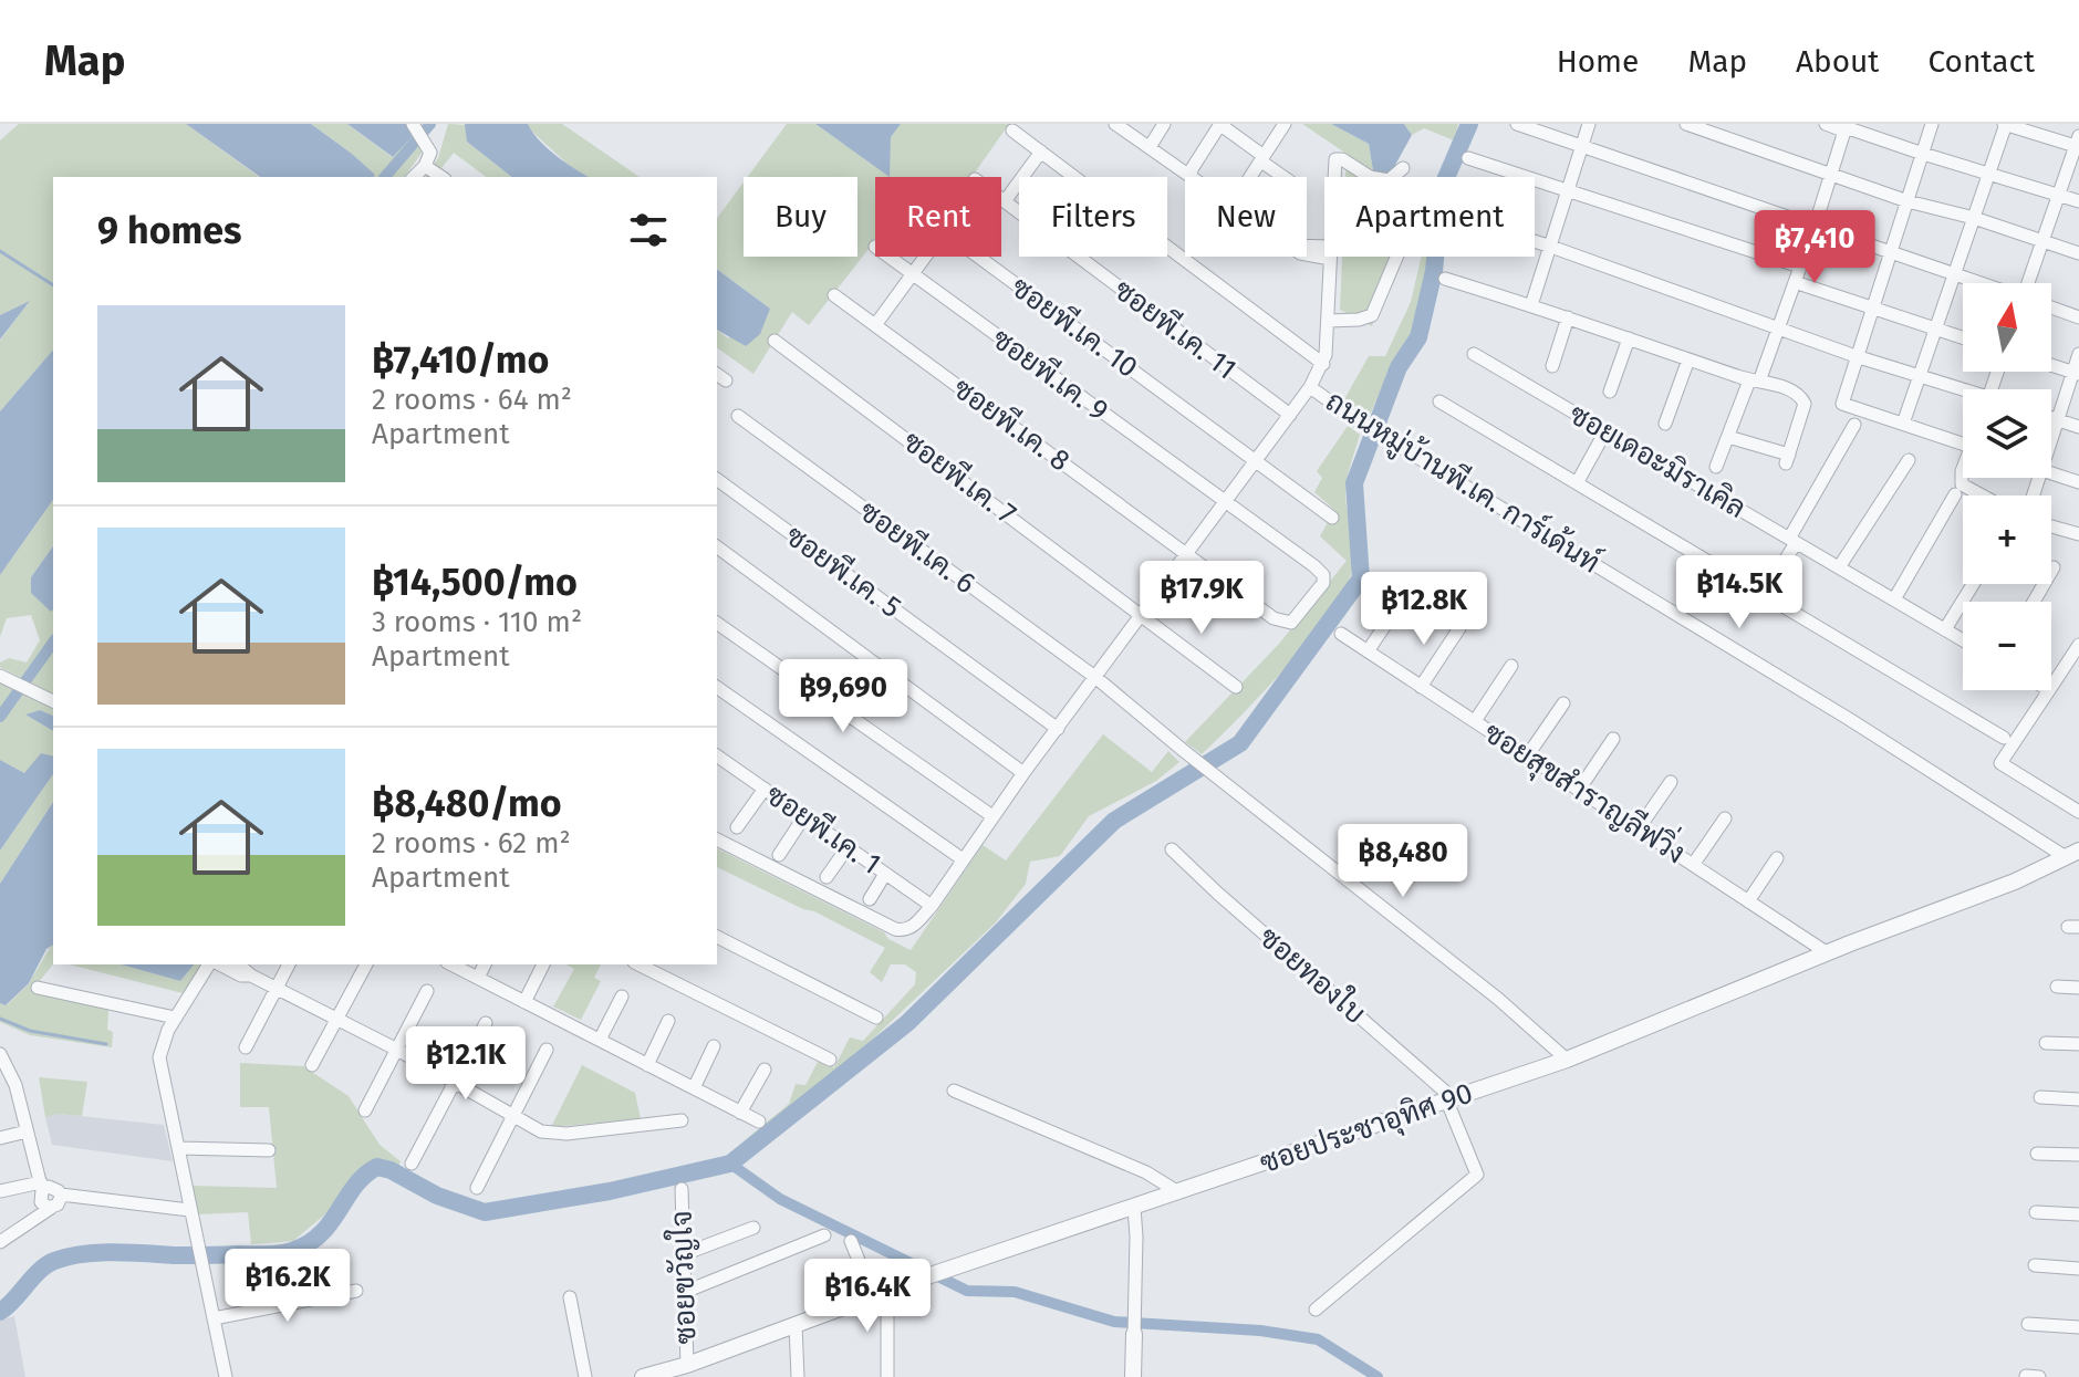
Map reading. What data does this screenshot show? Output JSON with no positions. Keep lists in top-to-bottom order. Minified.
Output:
{"streets":{"street":["ซอยพี.เค. 10","ซอยพี.เค. 11","ซอยพี.เค. 9","ซอยพี.เค. 8","ซอยเดอะมิราเคิล","ซอยพี.เค. 7","ถนนหมู่บ้านพี.เค. การ์เด้นท์","ซอยพี.เค. 6","ซอยพี.เค. 5","ซอยสุขสำราญลีฟวิ่ง","ซอยพี.เค. 1","ซอยทองใบ","ซอยประชาอุทิศ 90","ซอยขวัญใจ"]},"crossings":[["ซอยพี.เค. 10","ซอยพี.เค. 9"],["ซอยพี.เค. 10","ซอยพี.เค. 8"],["ซอยพี.เค. 10","ถนนหมู่บ้านพี.เค. การ์เด้นท์"],["ซอยพี.เค. 11","ถนนหมู่บ้านพี.เค. การ์เด้นท์"],["ซอยพี.เค. 9","ซอยพี.เค. 8"],["ซอยพี.เค. 9","ถนนหมู่บ้านพี.เค. การ์เด้นท์"],["ซอยพี.เค. 8","ถนนหมู่บ้านพี.เค. การ์เด้นท์"],["ซอยพี.เค. 7","ถนนหมู่บ้านพี.เค. การ์เด้นท์"],["ถนนหมู่บ้านพี.เค. การ์เด้นท์","ซอยพี.เค. 6"],["ถนนหมู่บ้านพี.เค. การ์เด้นท์","ซอยพี.เค. 5"],["ถนนหมู่บ้านพี.เค. การ์เด้นท์","ซอยพี.เค. 1"],["ถนนหมู่บ้านพี.เค. การ์เด้นท์","ซอยประชาอุทิศ 90"],["ซอยสุขสำราญลีฟวิ่ง","ซอยประชาอุทิศ 90"],["ซอยทองใบ","ซอยประชาอุทิศ 90"],["ซอยประชาอุทิศ 90","ซอยขวัญใจ"]],"north":"top","page":{"header":"Map","nav":["Home","Map","About","Contact"],"chip":["Buy","Rent","Filters","New","Apartment"],"heading":"9 homes","price":["฿7,410","฿14.5K","฿17.9K","฿12.8K","฿9,690","฿8,480","฿12.1K","฿16.2K","฿16.4K"],"map_buttons":["+","−"],"list":[{"name":"฿7,410/mo","note":"2 rooms · 64 m² · Apartment"},{"name":"฿14,500/mo","note":"3 rooms · 110 m² · Apartment"},{"name":"฿8,480/mo","note":"2 rooms · 62 m² · Apartment"}]}}
